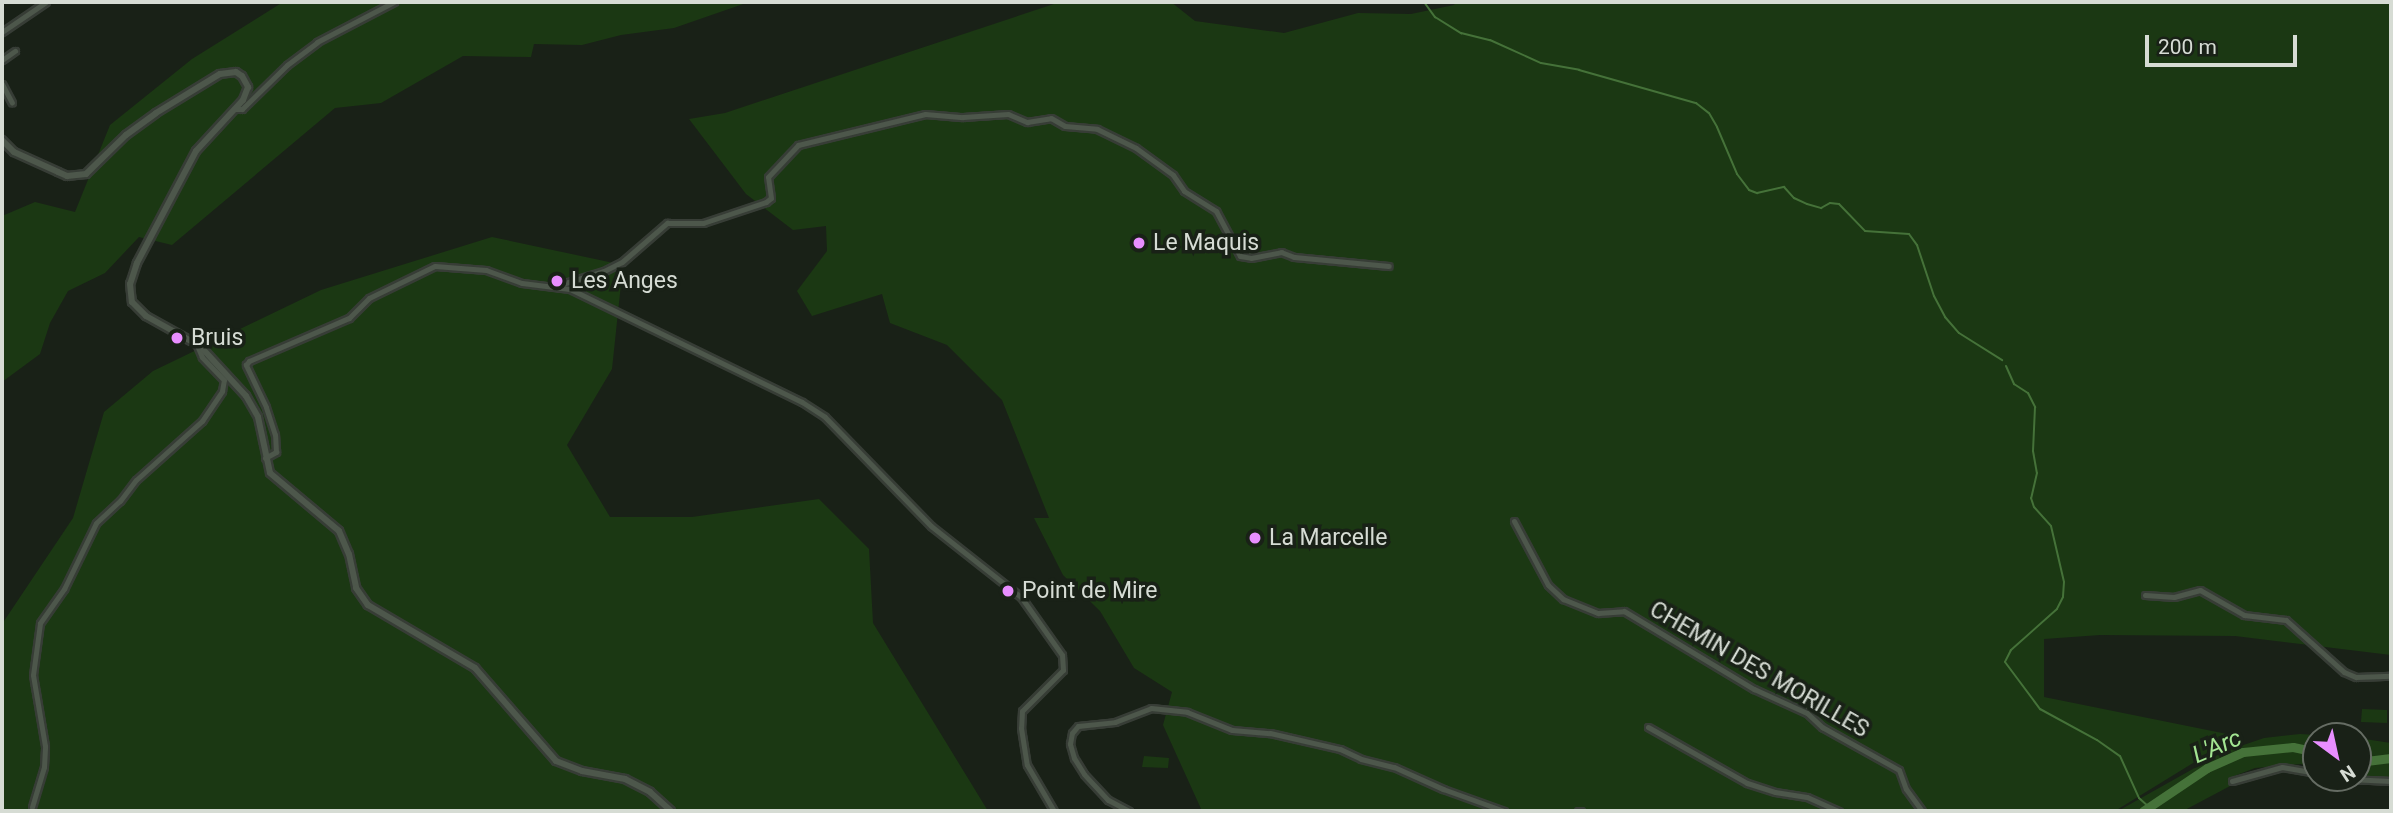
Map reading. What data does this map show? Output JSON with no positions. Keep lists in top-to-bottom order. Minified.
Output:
{"streets":{"street":["CHEMIN DES MORILLES"]},"water":["L'Arc"],"places":["Le Maquis","Les Anges","Bruis","La Marcelle","Point de Mire"],"scale_bar":"200 m","north":"bottom right"}
